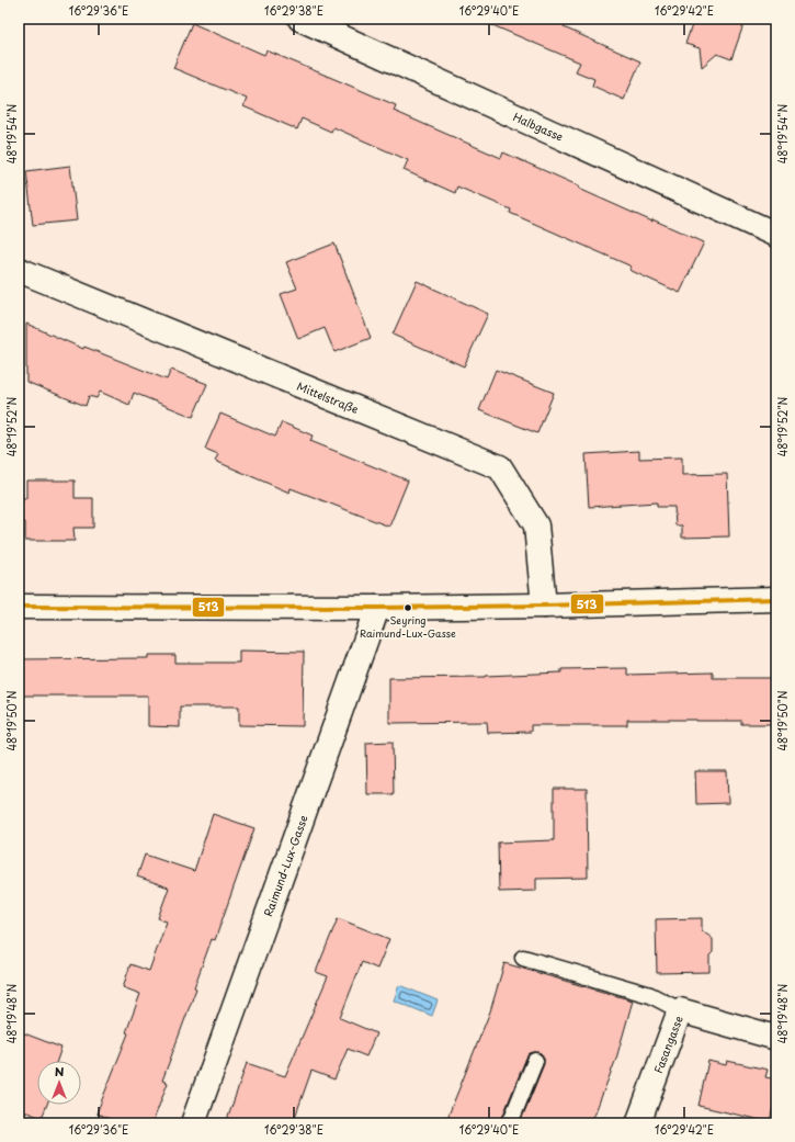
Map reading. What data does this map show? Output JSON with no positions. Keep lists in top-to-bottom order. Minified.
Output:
{"streets":{"street":["Halbgasse","Mittelstraße","Raimund-Lux-Gasse","Fasangasse"]},"places":["Seyring Raimund-Lux-Gasse"],"lines":["transit line 513"],"north":"top","coordinates":["16°29'36\"E","16°29'38\"E","16°29'40\"E","16°29'42\"E","48°19'54\"N","48°19'52\"N","48°19'50\"N","48°19'48\"N"]}
